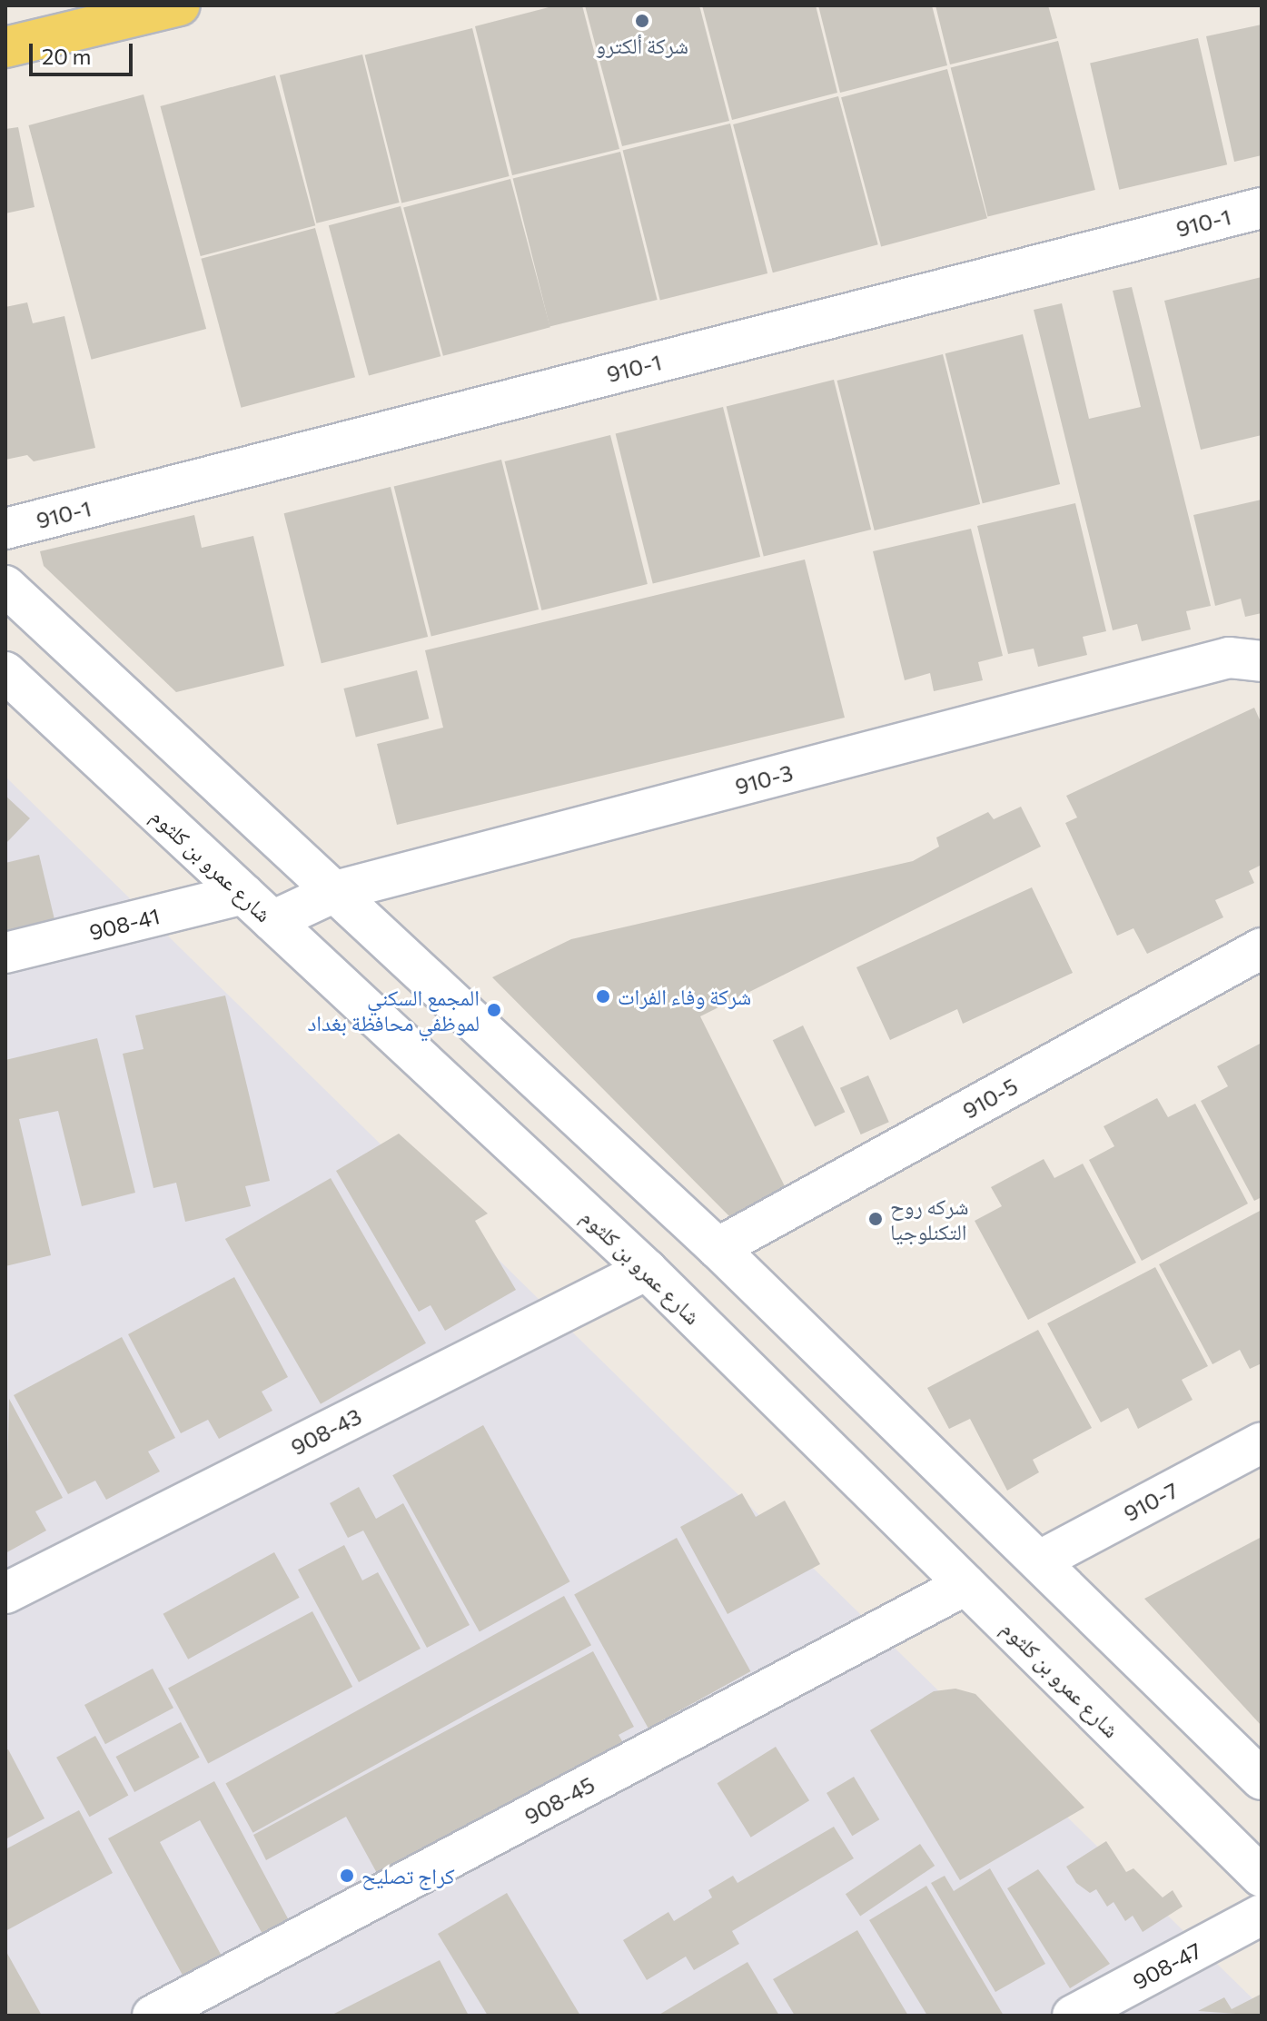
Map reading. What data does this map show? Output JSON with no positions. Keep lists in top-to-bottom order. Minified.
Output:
{"streets":{"street":["910-1","910-3","شارع عمرو بن كلثوم","908-41","910-5","908-43","910-7","908-45","908-47"]},"crossings":[["910-3","شارع عمرو بن كلثوم"],["شارع عمرو بن كلثوم","908-41"],["شارع عمرو بن كلثوم","908-43"],["شارع عمرو بن كلثوم","908-45"]],"places":["شركة ألكترو","شركة وفاء الفرات","المجمع السكني لموظفي محافظة بغداد","شركه روح التكنلوجيا","كراج تصليح"],"scale_bar":"20 m"}
